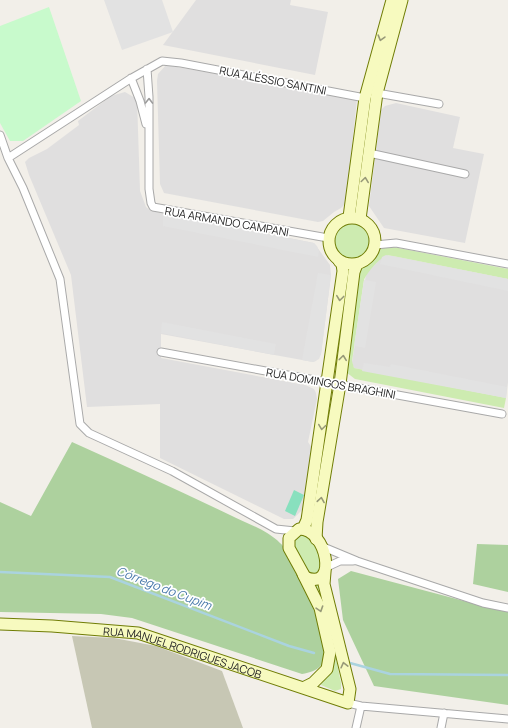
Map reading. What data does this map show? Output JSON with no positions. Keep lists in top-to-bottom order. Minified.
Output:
{"streets":{"street":["RUA ALÉSSIO SANTINI","RUA ARMANDO CAMPANI","RUA DOMINGOS BRAGHINI","RUA MANUEL RODRIGUES JACOB"]},"crossings":[["RUA ALÉSSIO SANTINI","RUA ARMANDO CAMPANI"]],"water":["Córrego do Cupim"]}
